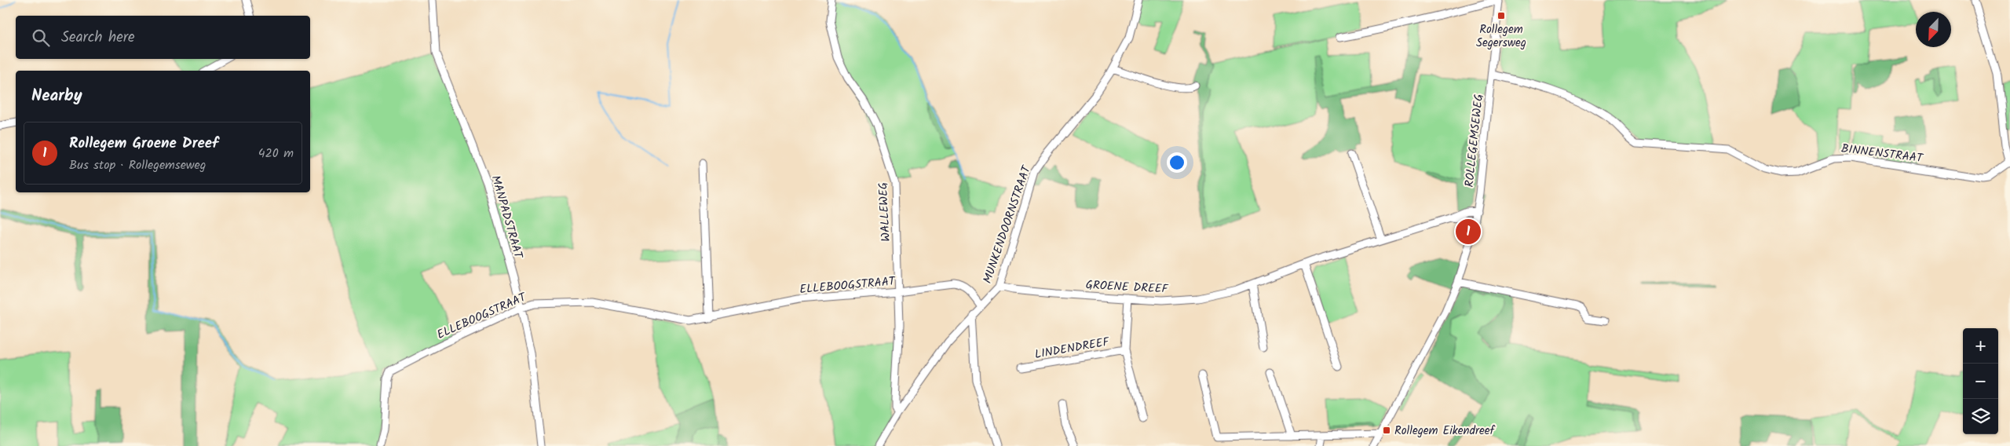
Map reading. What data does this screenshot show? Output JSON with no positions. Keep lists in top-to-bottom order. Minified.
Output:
{"streets":{"street":["ROLLEGEMSEWEG","BINNENSTRAAT","WALLEWEG","MANPADSTRAAT","MUNKENDOORNSTRAAT","ELLEBOOGSTRAAT","GROENE DREEF","LINDENDREEF"]},"crossings":[["ROLLEGEMSEWEG","BINNENSTRAAT"],["ROLLEGEMSEWEG","GROENE DREEF"],["WALLEWEG","MUNKENDOORNSTRAAT"],["WALLEWEG","ELLEBOOGSTRAAT"],["MANPADSTRAAT","ELLEBOOGSTRAAT"],["MUNKENDOORNSTRAAT","ELLEBOOGSTRAAT"],["MUNKENDOORNSTRAAT","GROENE DREEF"],["GROENE DREEF","LINDENDREEF"]],"places":{"transit":["Rollegem Segersweg","Rollegem Eikendreef"]},"north":"bottom left","page":{"search":"Search here","heading":"Nearby","list":[{"mark":"1","name":"Rollegem Groene Dreef","note":"Bus stop · Rollegemseweg","value":"420 m"}],"pins":"1","map_buttons":["+","−"]}}
